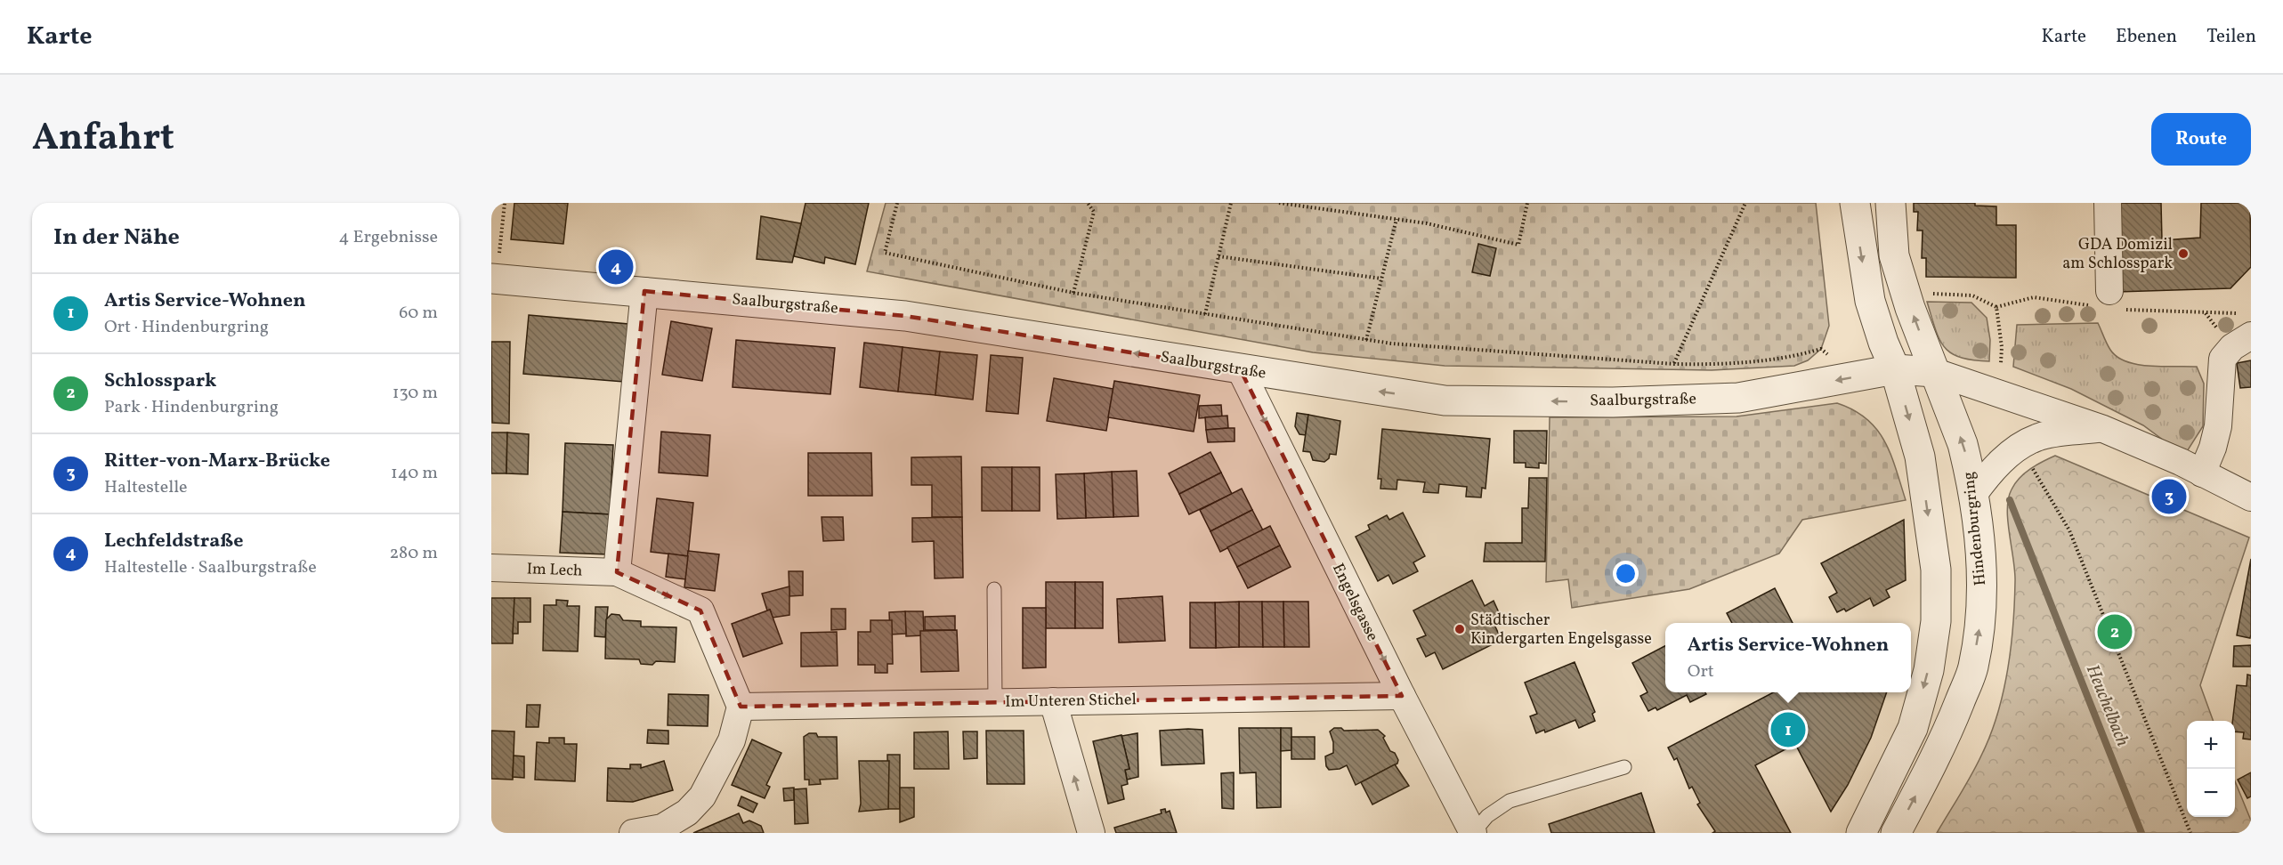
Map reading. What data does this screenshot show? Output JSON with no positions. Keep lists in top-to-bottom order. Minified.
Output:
{"streets":{"street":["Saalburgstraße","Hindenburgring","Im Lech","Engelsgasse","Im Unteren Stichel"]},"crossings":[["Saalburgstraße","Hindenburgring"],["Saalburgstraße","Engelsgasse"],["Engelsgasse","Im Unteren Stichel"]],"one_way":["Saalburgstraße","Engelsgasse"],"water":["Heuchelbach"],"places":["GDA Domizil am Schlosspark","Städtischer Kindergarten Engelsgasse"],"page":{"header":"Karte","nav":["Karte","Ebenen","Teilen"],"title":"Anfahrt","buttons":"Route","heading":["In der Nähe","4 Ergebnisse"],"pins":["4","3","2","1"],"list":[{"mark":"1","name":"Artis Service-Wohnen","note":"Ort · Hindenburgring","value":"60 m"},{"mark":"2","name":"Schlosspark","note":"Park · Hindenburgring","value":"130 m"},{"mark":"3","name":"Ritter-von-Marx-Brücke","note":"Haltestelle","value":"140 m"},{"mark":"4","name":"Lechfeldstraße","note":"Haltestelle · Saalburgstraße","value":"280 m"}],"popup":["Artis Service-Wohnen","Ort"],"map_buttons":["+","−"]}}
